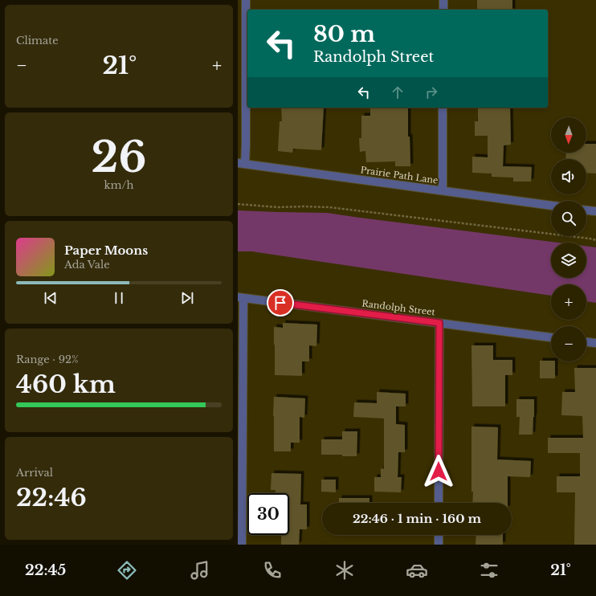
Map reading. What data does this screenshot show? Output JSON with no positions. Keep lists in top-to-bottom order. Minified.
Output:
{"streets":{"street":["Prairie Path Lane","Randolph Street"]},"north":"bottom","page":{"tile":["Climate",["26","km/h"],["Range · 92%","460 km"],["Arrival","22:46"]],"turn":["80 m","Randolph Street"],"heat":["−","21°","+"],"map_buttons":["+","−"],"song":["Paper Moons","Ada Vale"],"limit":"30","trip":"22:46 · 1 min · 160 m","tabs":["22:45","21°"]}}
